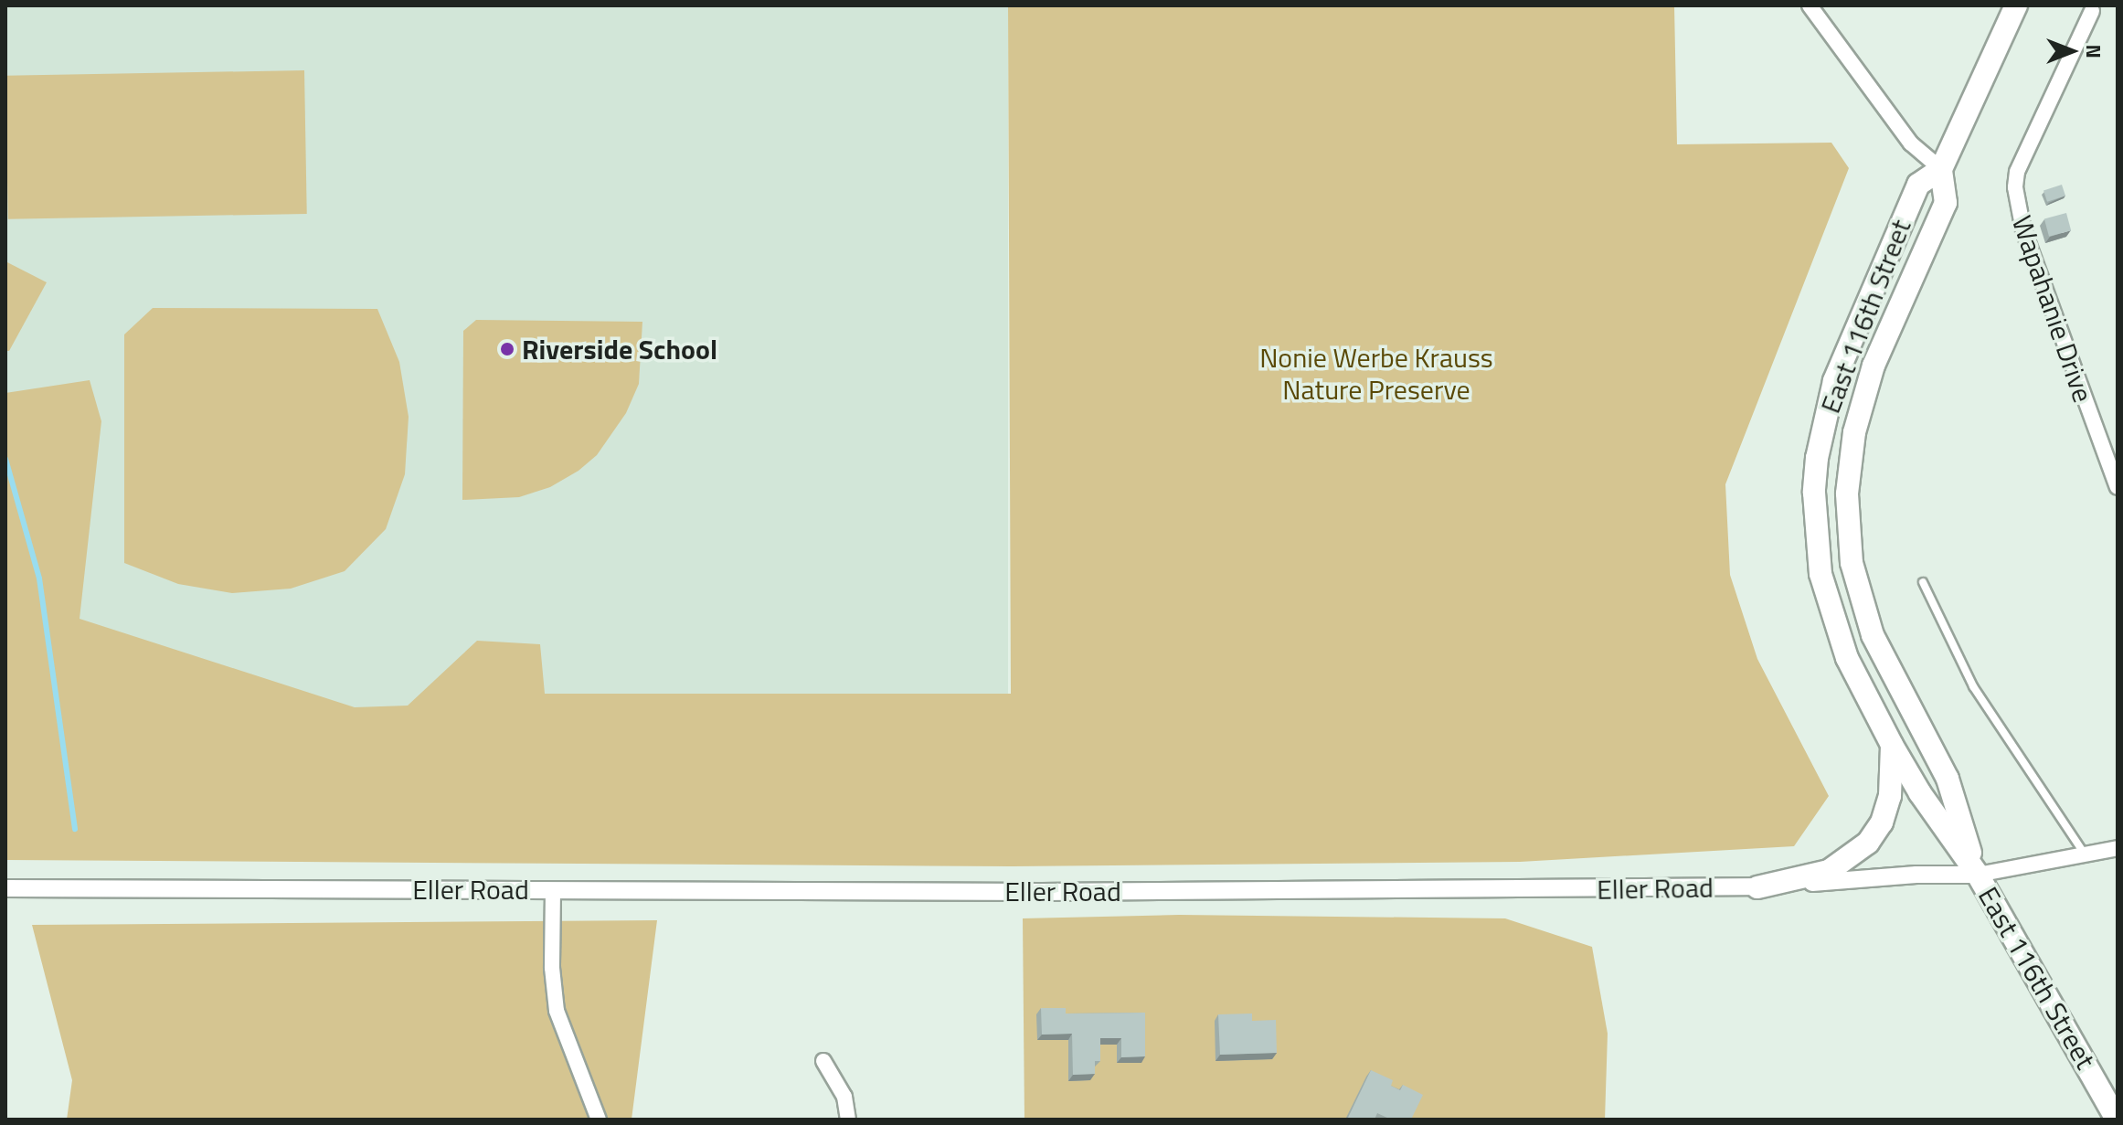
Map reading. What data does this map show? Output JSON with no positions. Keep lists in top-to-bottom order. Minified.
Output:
{"streets":{"main road":["East 116th Street"],"street":["Wapahanie Drive","Eller Road"]},"crossings":[["East 116th Street","Eller Road"]],"parks":["Nonie Werbe Krauss Nature Preserve"],"places":["Riverside School"],"north":"right"}
